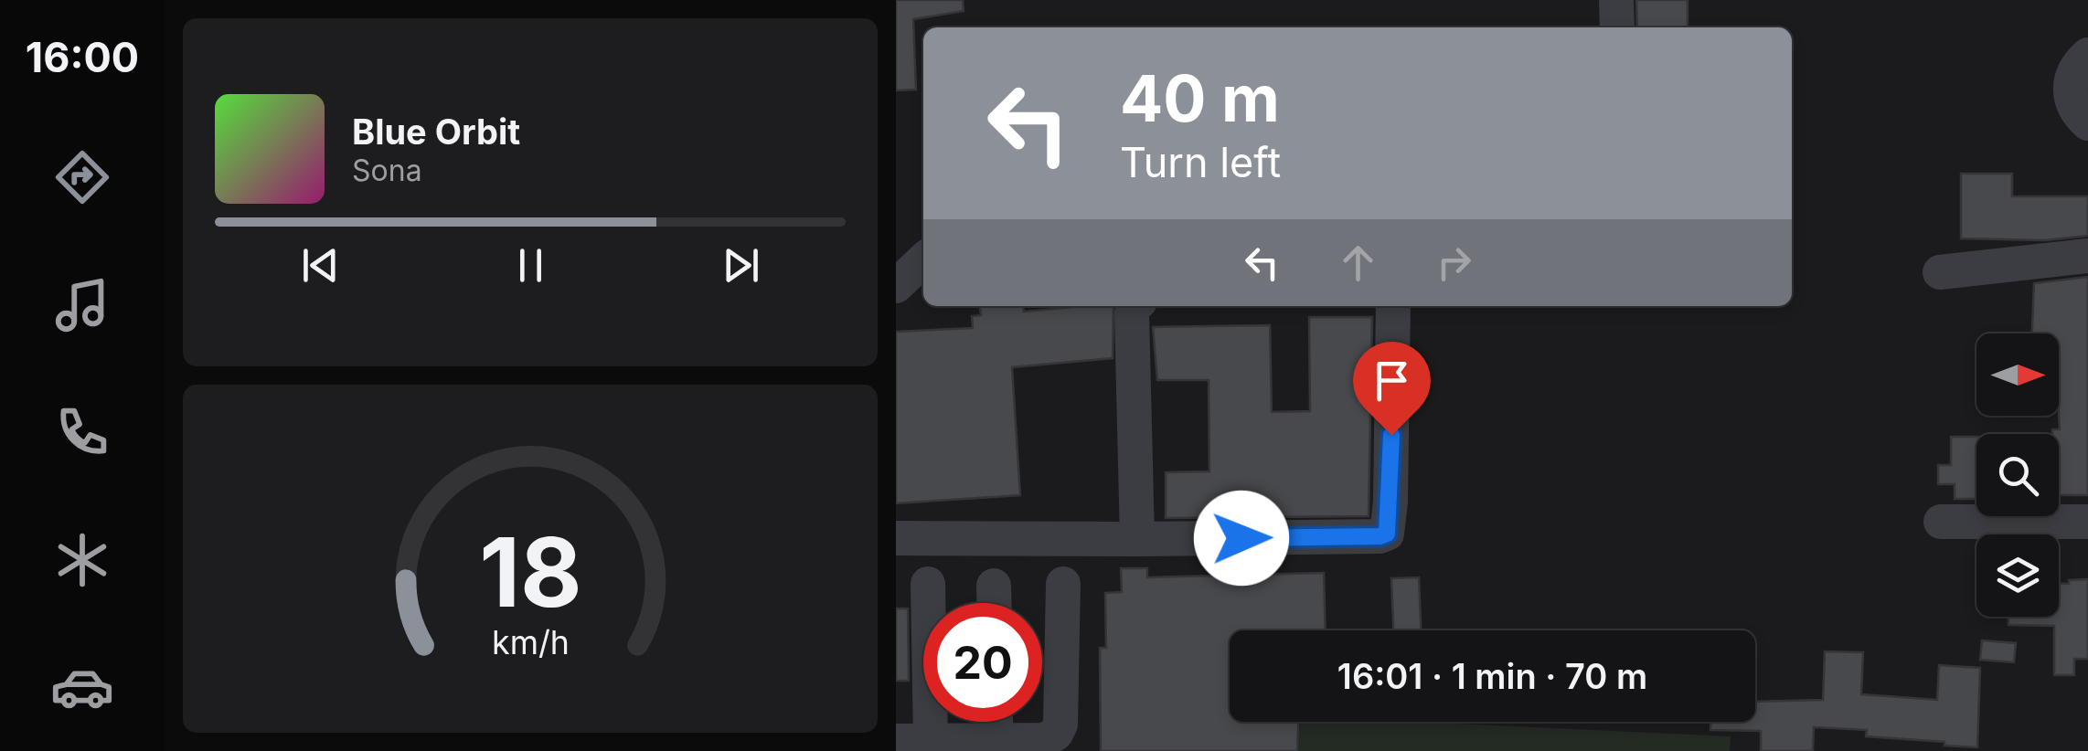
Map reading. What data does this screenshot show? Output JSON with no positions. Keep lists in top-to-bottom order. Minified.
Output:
{"north":"right","page":{"tabs":"16:00","turn":["40 m","Turn left"],"song":["Blue Orbit","Sona"],"limit":"20","trip":"16:01 · 1 min · 70 m","gauge":["18","km/h"]}}
